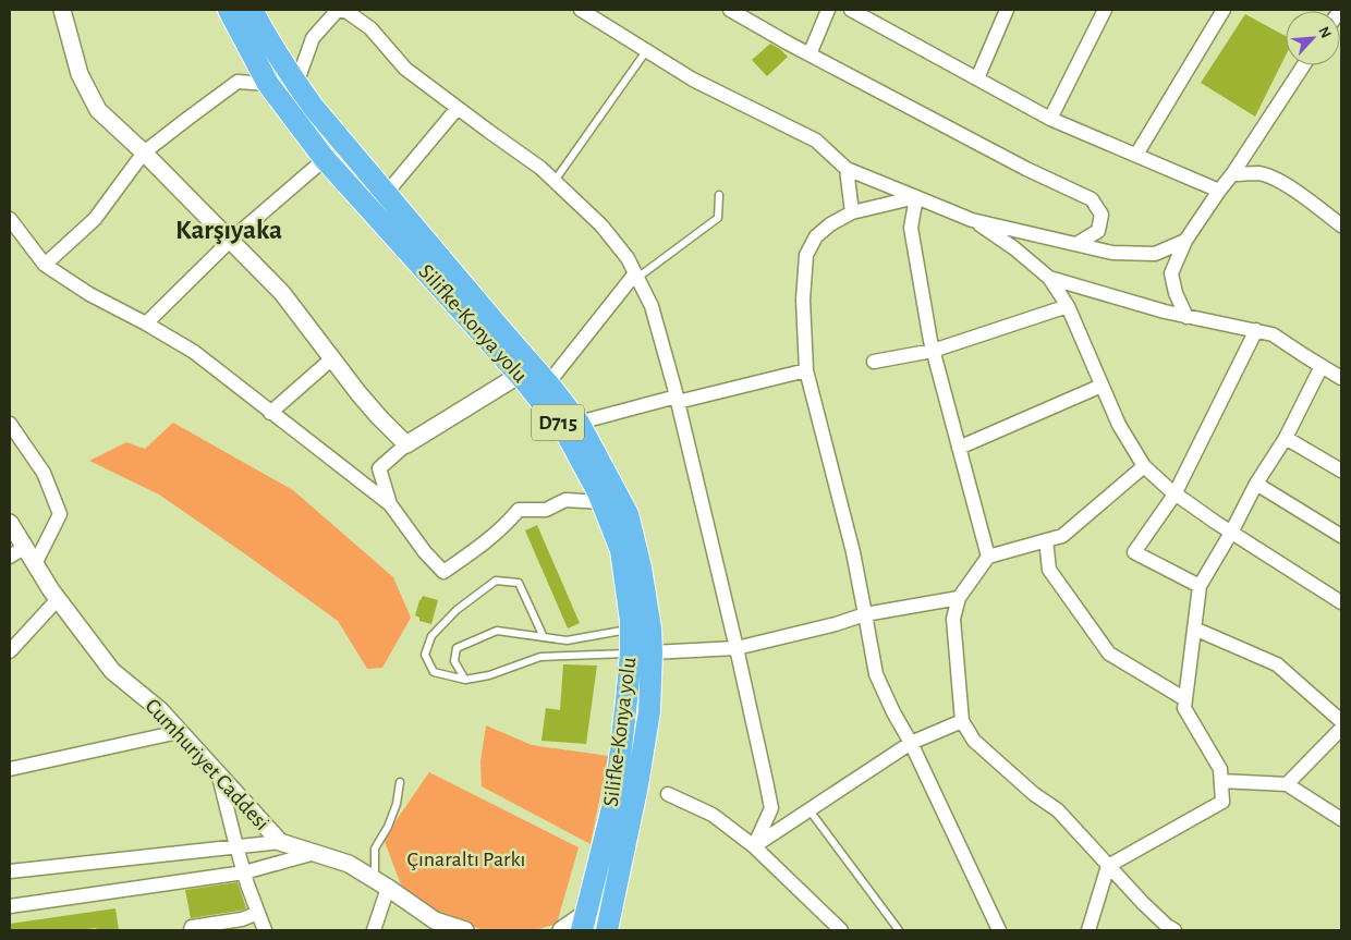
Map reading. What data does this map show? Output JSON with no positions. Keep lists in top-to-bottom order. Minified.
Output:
{"streets":{"highway":["Silifke-Konya yolu","D715"],"street":["Cumhuriyet Caddesi"]},"districts":["Karşıyaka"],"parks":["Çınaraltı Parkı"],"north":"top right"}
